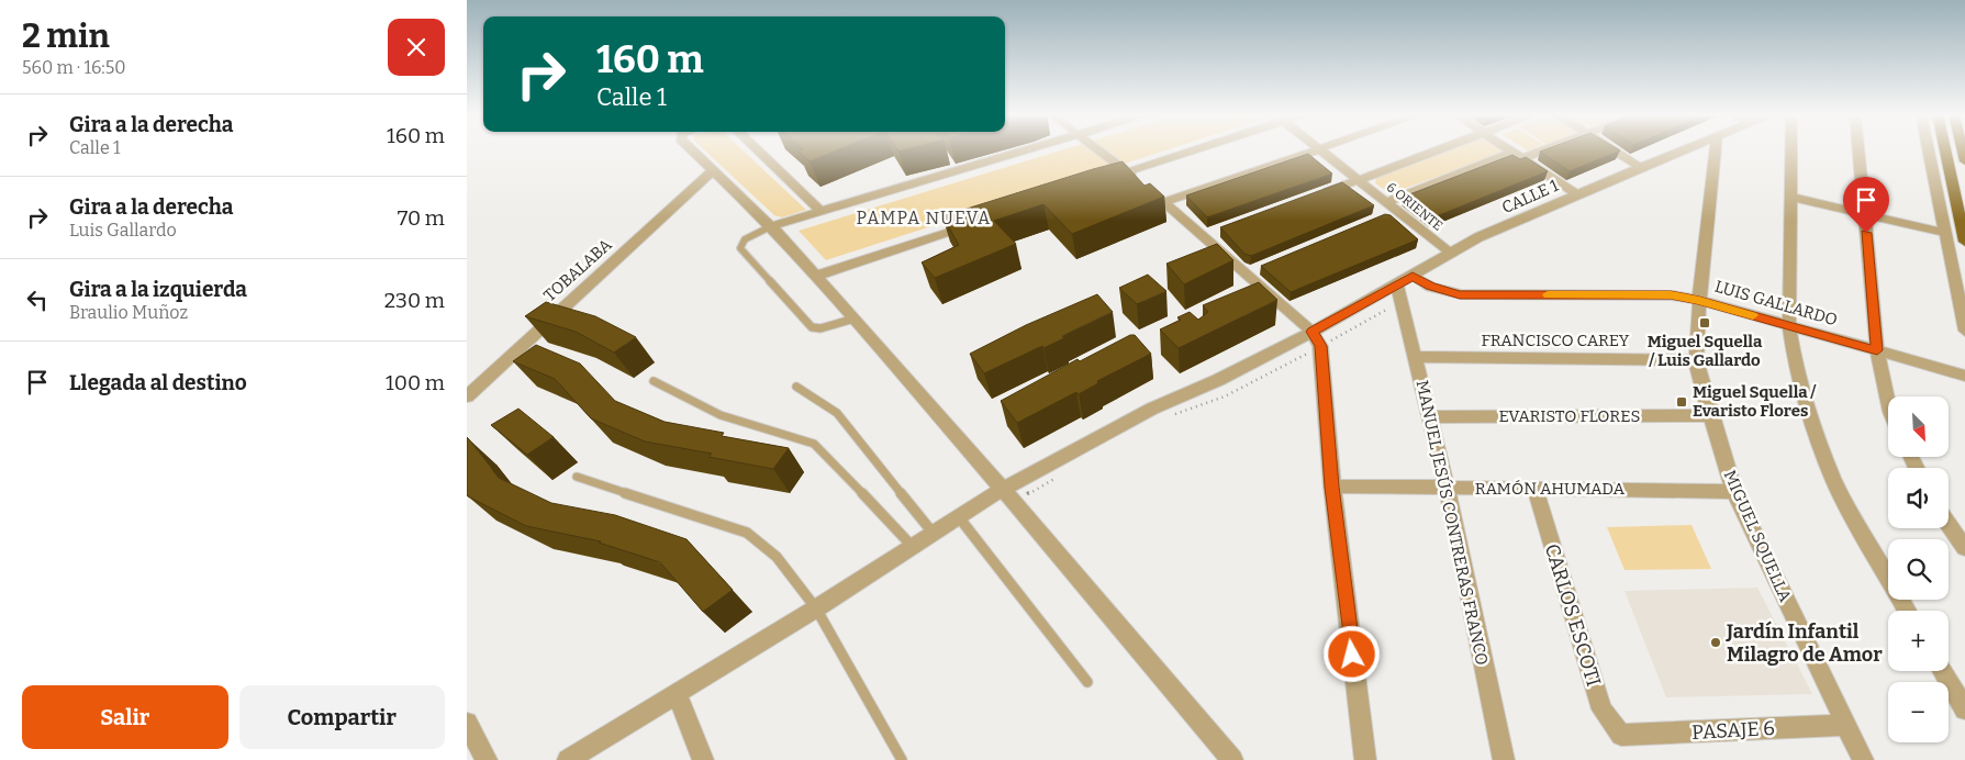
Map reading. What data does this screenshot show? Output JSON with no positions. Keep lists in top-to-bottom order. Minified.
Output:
{"streets":{"street":["CALLE 1","6 ORIENTE","TOBALABA","LUIS GALLARDO","FRANCISCO CAREY","EVARISTO FLORES","RAMÓN AHUMADA","MANUEL JESÚS CONTRERAS FRANCO","MIGUEL SQUELLA","CARLOS ESCOTI","PASAJE 6"]},"crossings":[["CALLE 1","6 ORIENTE"],["CALLE 1","LUIS GALLARDO"],["CALLE 1","MANUEL JESÚS CONTRERAS FRANCO"],["LUIS GALLARDO","MIGUEL SQUELLA"],["FRANCISCO CAREY","MANUEL JESÚS CONTRERAS FRANCO"],["FRANCISCO CAREY","MIGUEL SQUELLA"],["EVARISTO FLORES","MANUEL JESÚS CONTRERAS FRANCO"],["EVARISTO FLORES","MIGUEL SQUELLA"],["RAMÓN AHUMADA","MANUEL JESÚS CONTRERAS FRANCO"],["RAMÓN AHUMADA","MIGUEL SQUELLA"],["RAMÓN AHUMADA","CARLOS ESCOTI"],["MIGUEL SQUELLA","PASAJE 6"],["CARLOS ESCOTI","PASAJE 6"]],"districts":["PAMPA NUEVA"],"places":{"transit":["Miguel Squella / Luis Gallardo","Miguel Squella / Evaristo Flores"],"other":["Jardín Infantil Milagro de Amor"]},"north":"bottom right","page":{"heading":["2 min","560 m · 16:50"],"turn":["160 m","Calle 1"],"list":[{"name":"Gira a la derecha","note":"Calle 1","value":"160 m"},{"name":"Gira a la derecha","note":"Luis Gallardo","value":"70 m"},{"name":"Gira a la izquierda","note":"Braulio Muñoz","value":"230 m"},{"name":"Llegada al destino","value":"100 m"}],"map_buttons":["+","−"],"buttons":["Salir","Compartir"]}}
